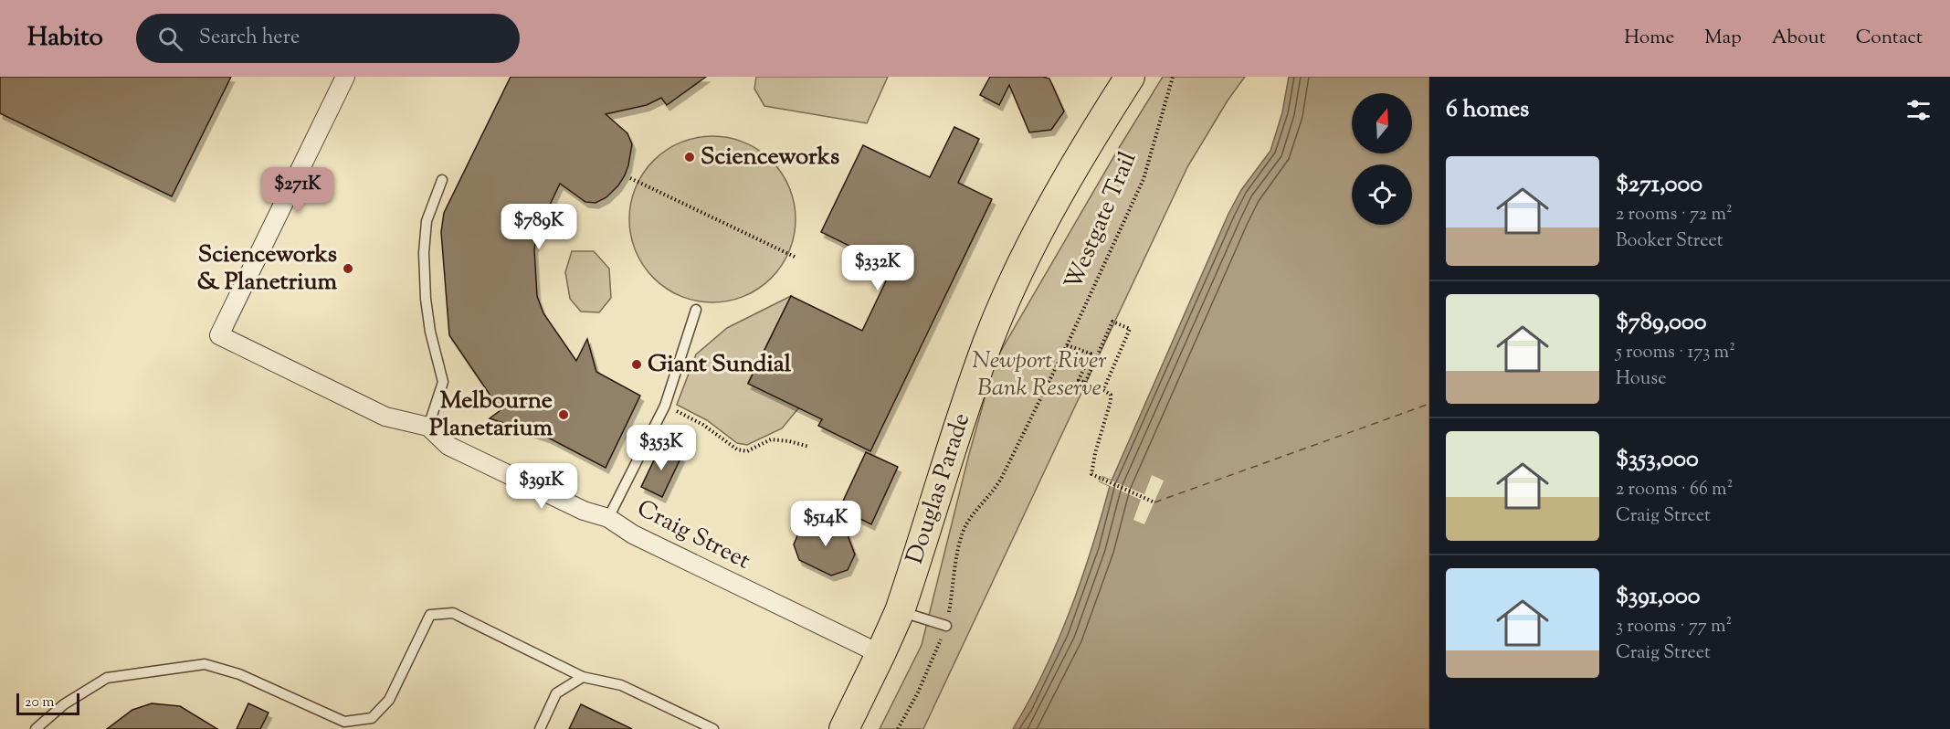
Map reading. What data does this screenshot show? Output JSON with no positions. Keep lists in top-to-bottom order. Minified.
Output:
{"streets":{"main road":["Douglas Parade"],"street":["Craig Street"],"path":["Westgate Trail"]},"crossings":[["Douglas Parade","Craig Street"]],"parks":["Newport River Bank Reserve"],"places":["Scienceworks","Scienceworks & Planetrium","Giant Sundial","Melbourne Planetarium"],"scale_bar":"20 m","north":"top","page":{"header":"Habito","search":"Search here","nav":["Home","Map","About","Contact"],"heading":"6 homes","list":[{"name":"$271,000","note":"2 rooms · 72 m² · Booker Street"},{"name":"$789,000","note":"5 rooms · 173 m² · House"},{"name":"$353,000","note":"2 rooms · 66 m² · Craig Street"},{"name":"$391,000","note":"3 rooms · 77 m² · Craig Street"}],"price":["$271K","$789K","$332K","$353K","$391K","$514K"],"scale":"20 m"}}
